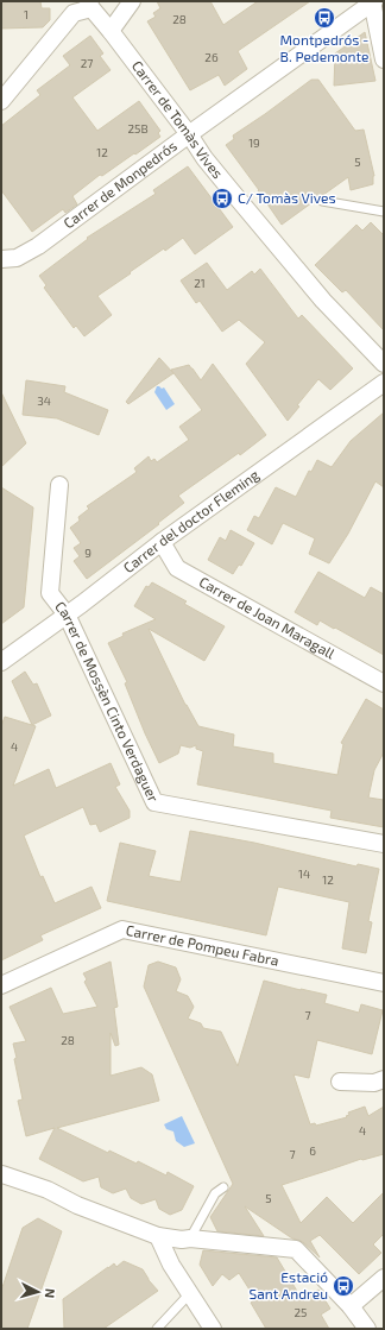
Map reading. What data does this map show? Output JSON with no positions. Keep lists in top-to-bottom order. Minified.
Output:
{"streets":{"street":["Carrer de Tomàs Vives","Carrer de Monpedrós","Carrer del doctor Fleming","Carrer de Joan Maragall","Carrer de Mossèn Cinto Verdaguer","Carrer de Pompeu Fabra"]},"crossings":[["Carrer de Tomàs Vives","Carrer de Monpedrós"],["Carrer del doctor Fleming","Carrer de Joan Maragall"],["Carrer del doctor Fleming","Carrer de Mossèn Cinto Verdaguer"]],"places":{"bus stop":["Montpedrós - B. Pedemonte","C/ Tomàs Vives","Estació Sant Andreu"]},"house_numbers":["1","28","26","27","25B","19","12","5","21","34","9","4","14","12","7","28","4","6","7","5","25"],"north":"right"}
